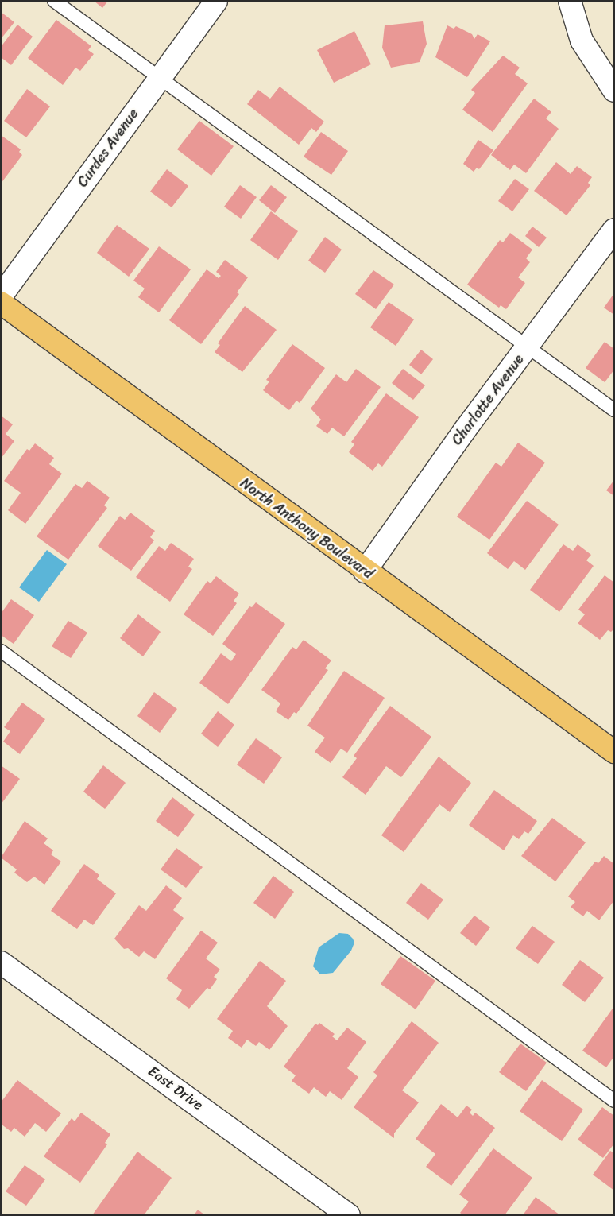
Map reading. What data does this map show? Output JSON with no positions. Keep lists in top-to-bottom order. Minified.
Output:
{"streets":{"main road":["North Anthony Boulevard"],"street":["Curdes Avenue","Charlotte Avenue","East Drive"]},"crossings":[["Charlotte Avenue","North Anthony Boulevard"]]}
